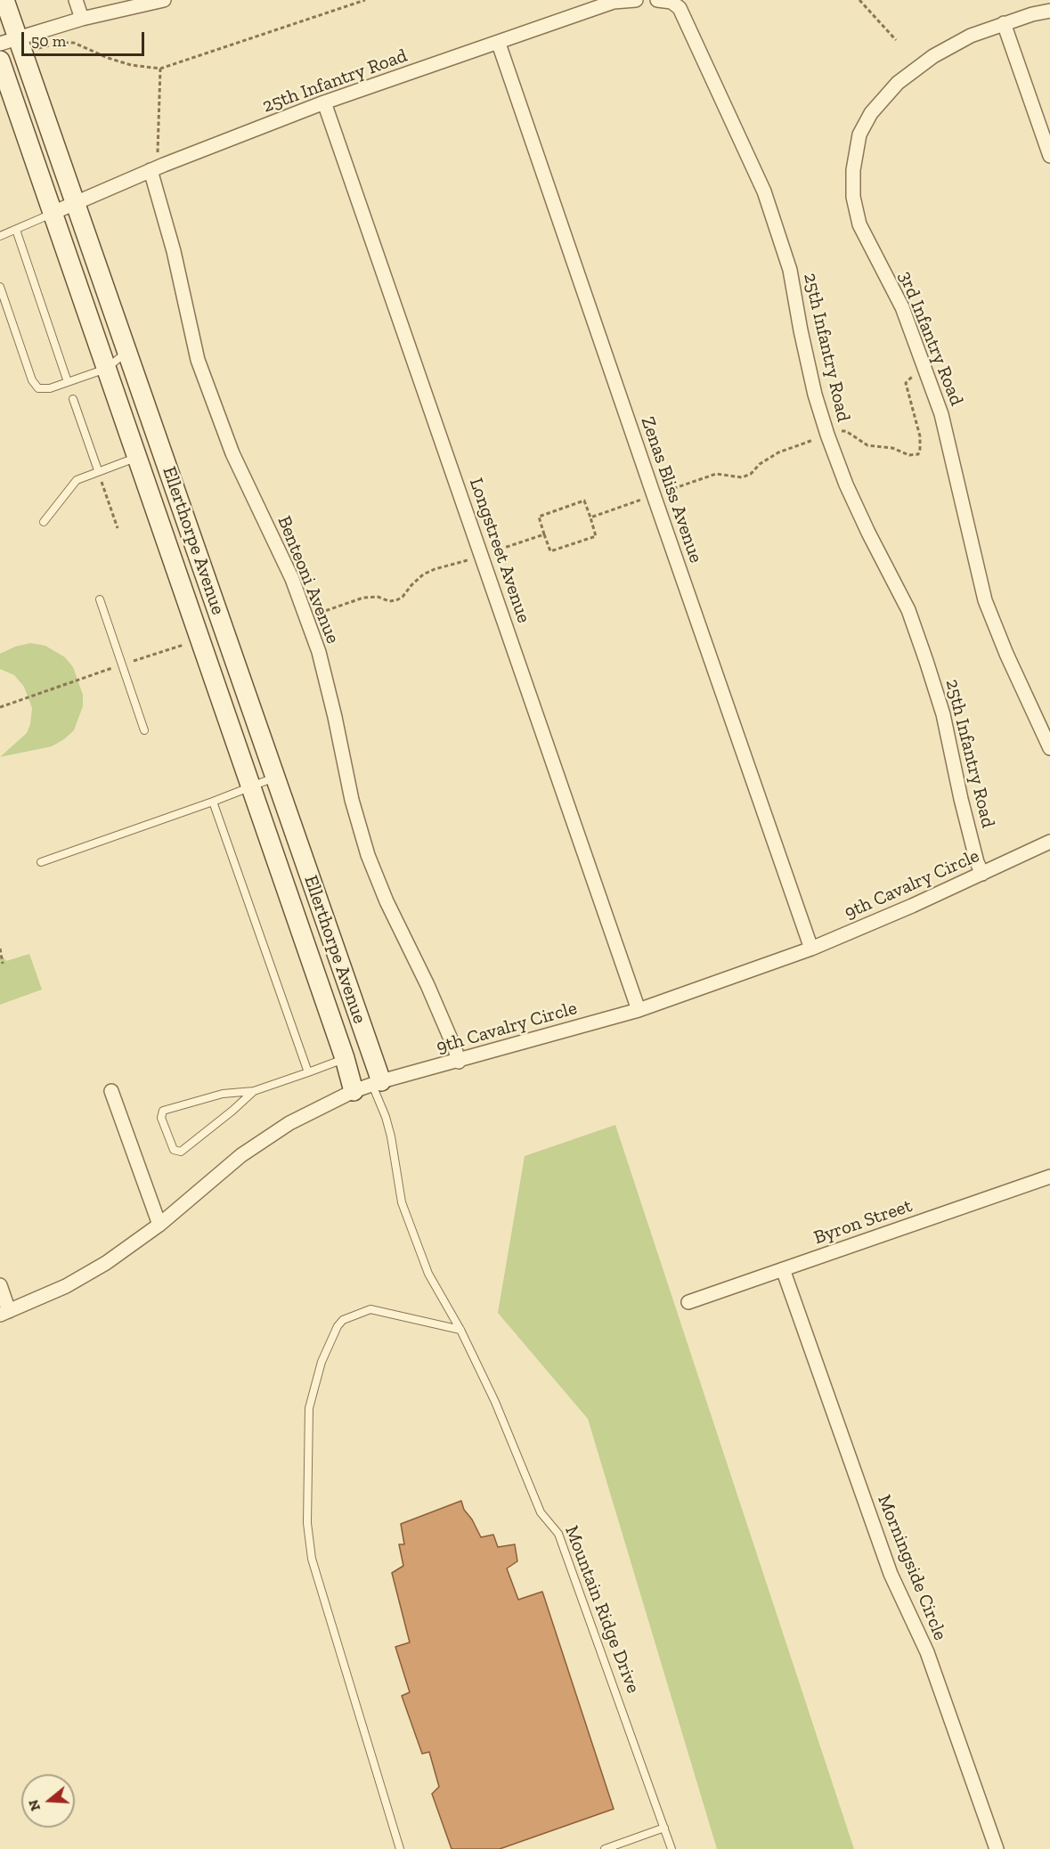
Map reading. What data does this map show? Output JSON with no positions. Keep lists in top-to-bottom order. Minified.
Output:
{"streets":{"street":["25th Infantry Road","3rd Infantry Road","Zenas Bliss Avenue","Ellerthorpe Avenue","Longstreet Avenue","Benteoni Avenue","9th Cavalry Circle","Byron Street","Morningside Circle"],"lane":["Mountain Ridge Drive"]},"crossings":[["25th Infantry Road","Zenas Bliss Avenue"],["25th Infantry Road","Ellerthorpe Avenue"],["25th Infantry Road","Longstreet Avenue"],["25th Infantry Road","Benteoni Avenue"],["25th Infantry Road","9th Cavalry Circle"],["Zenas Bliss Avenue","9th Cavalry Circle"],["Ellerthorpe Avenue","9th Cavalry Circle"],["Ellerthorpe Avenue","Mountain Ridge Drive"],["Longstreet Avenue","9th Cavalry Circle"],["Benteoni Avenue","9th Cavalry Circle"],["9th Cavalry Circle","Mountain Ridge Drive"],["Byron Street","Morningside Circle"]],"scale_bar":"50 m","north":"left"}
